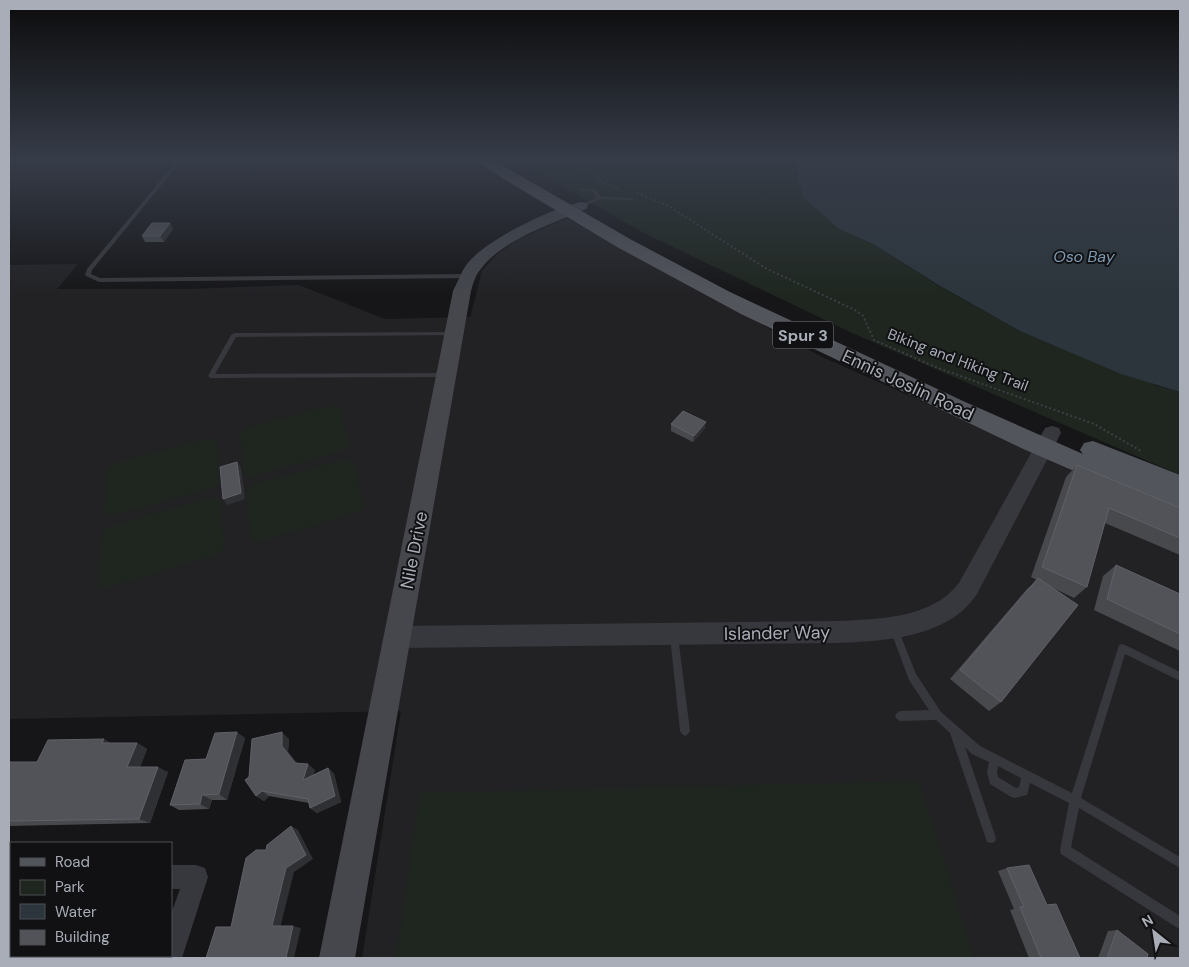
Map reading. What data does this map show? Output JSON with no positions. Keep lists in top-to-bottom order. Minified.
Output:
{"streets":{"main road":["Spur 3","Ennis Joslin Road","Nile Drive"],"street":["Islander Way"],"path":["Biking and Hiking Trail"]},"crossings":[["Ennis Joslin Road","Islander Way"],["Nile Drive","Islander Way"]],"water":["Oso Bay"],"legend":["Road","Park","Water","Building"],"north":"top left"}
